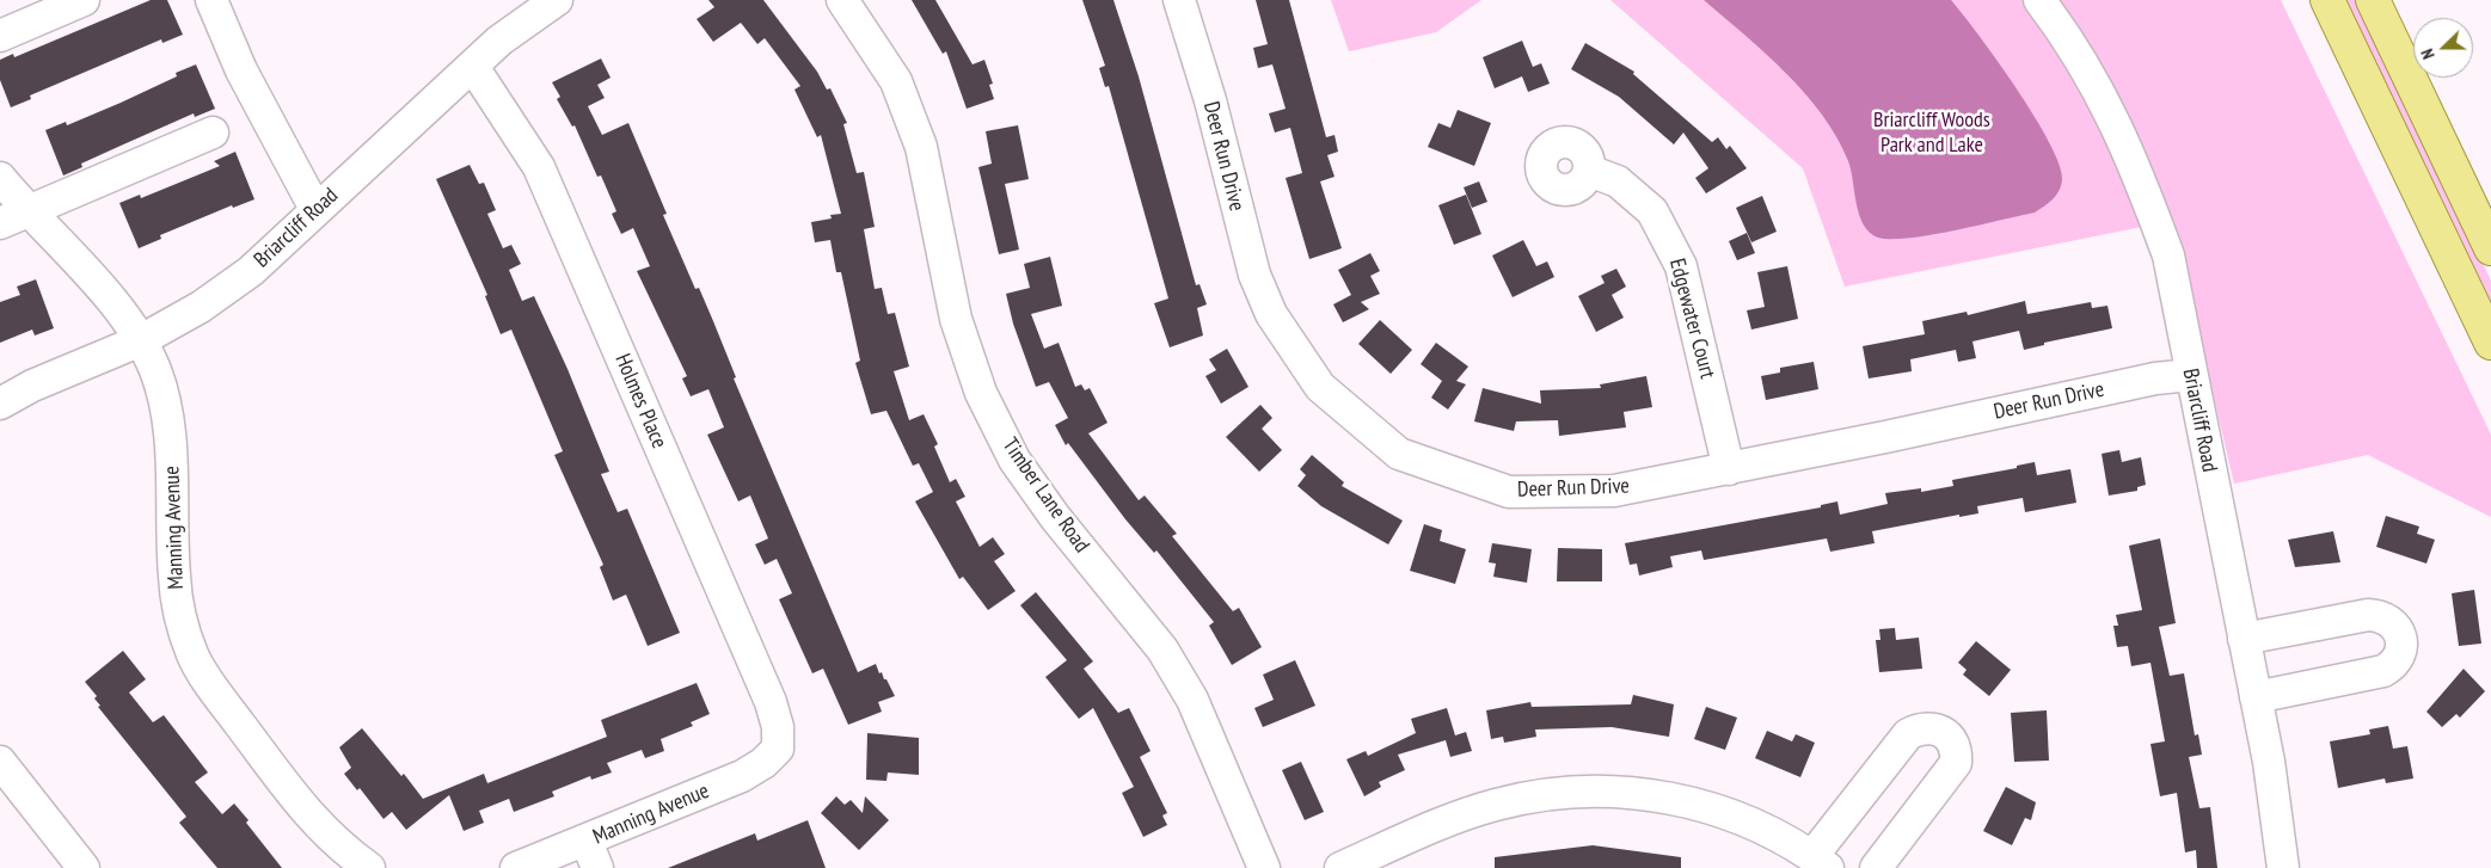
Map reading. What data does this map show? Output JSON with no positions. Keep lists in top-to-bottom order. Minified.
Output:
{"streets":{"street":["Deer Run Drive","Briarcliff Road","Edgewater Court","Holmes Place","Timber Lane Road","Manning Avenue"]},"crossings":[["Deer Run Drive","Briarcliff Road"],["Deer Run Drive","Edgewater Court"],["Briarcliff Road","Holmes Place"],["Briarcliff Road","Manning Avenue"],["Holmes Place","Manning Avenue"]],"parks":["Briarcliff Woods Park and Lake"],"north":"left"}
